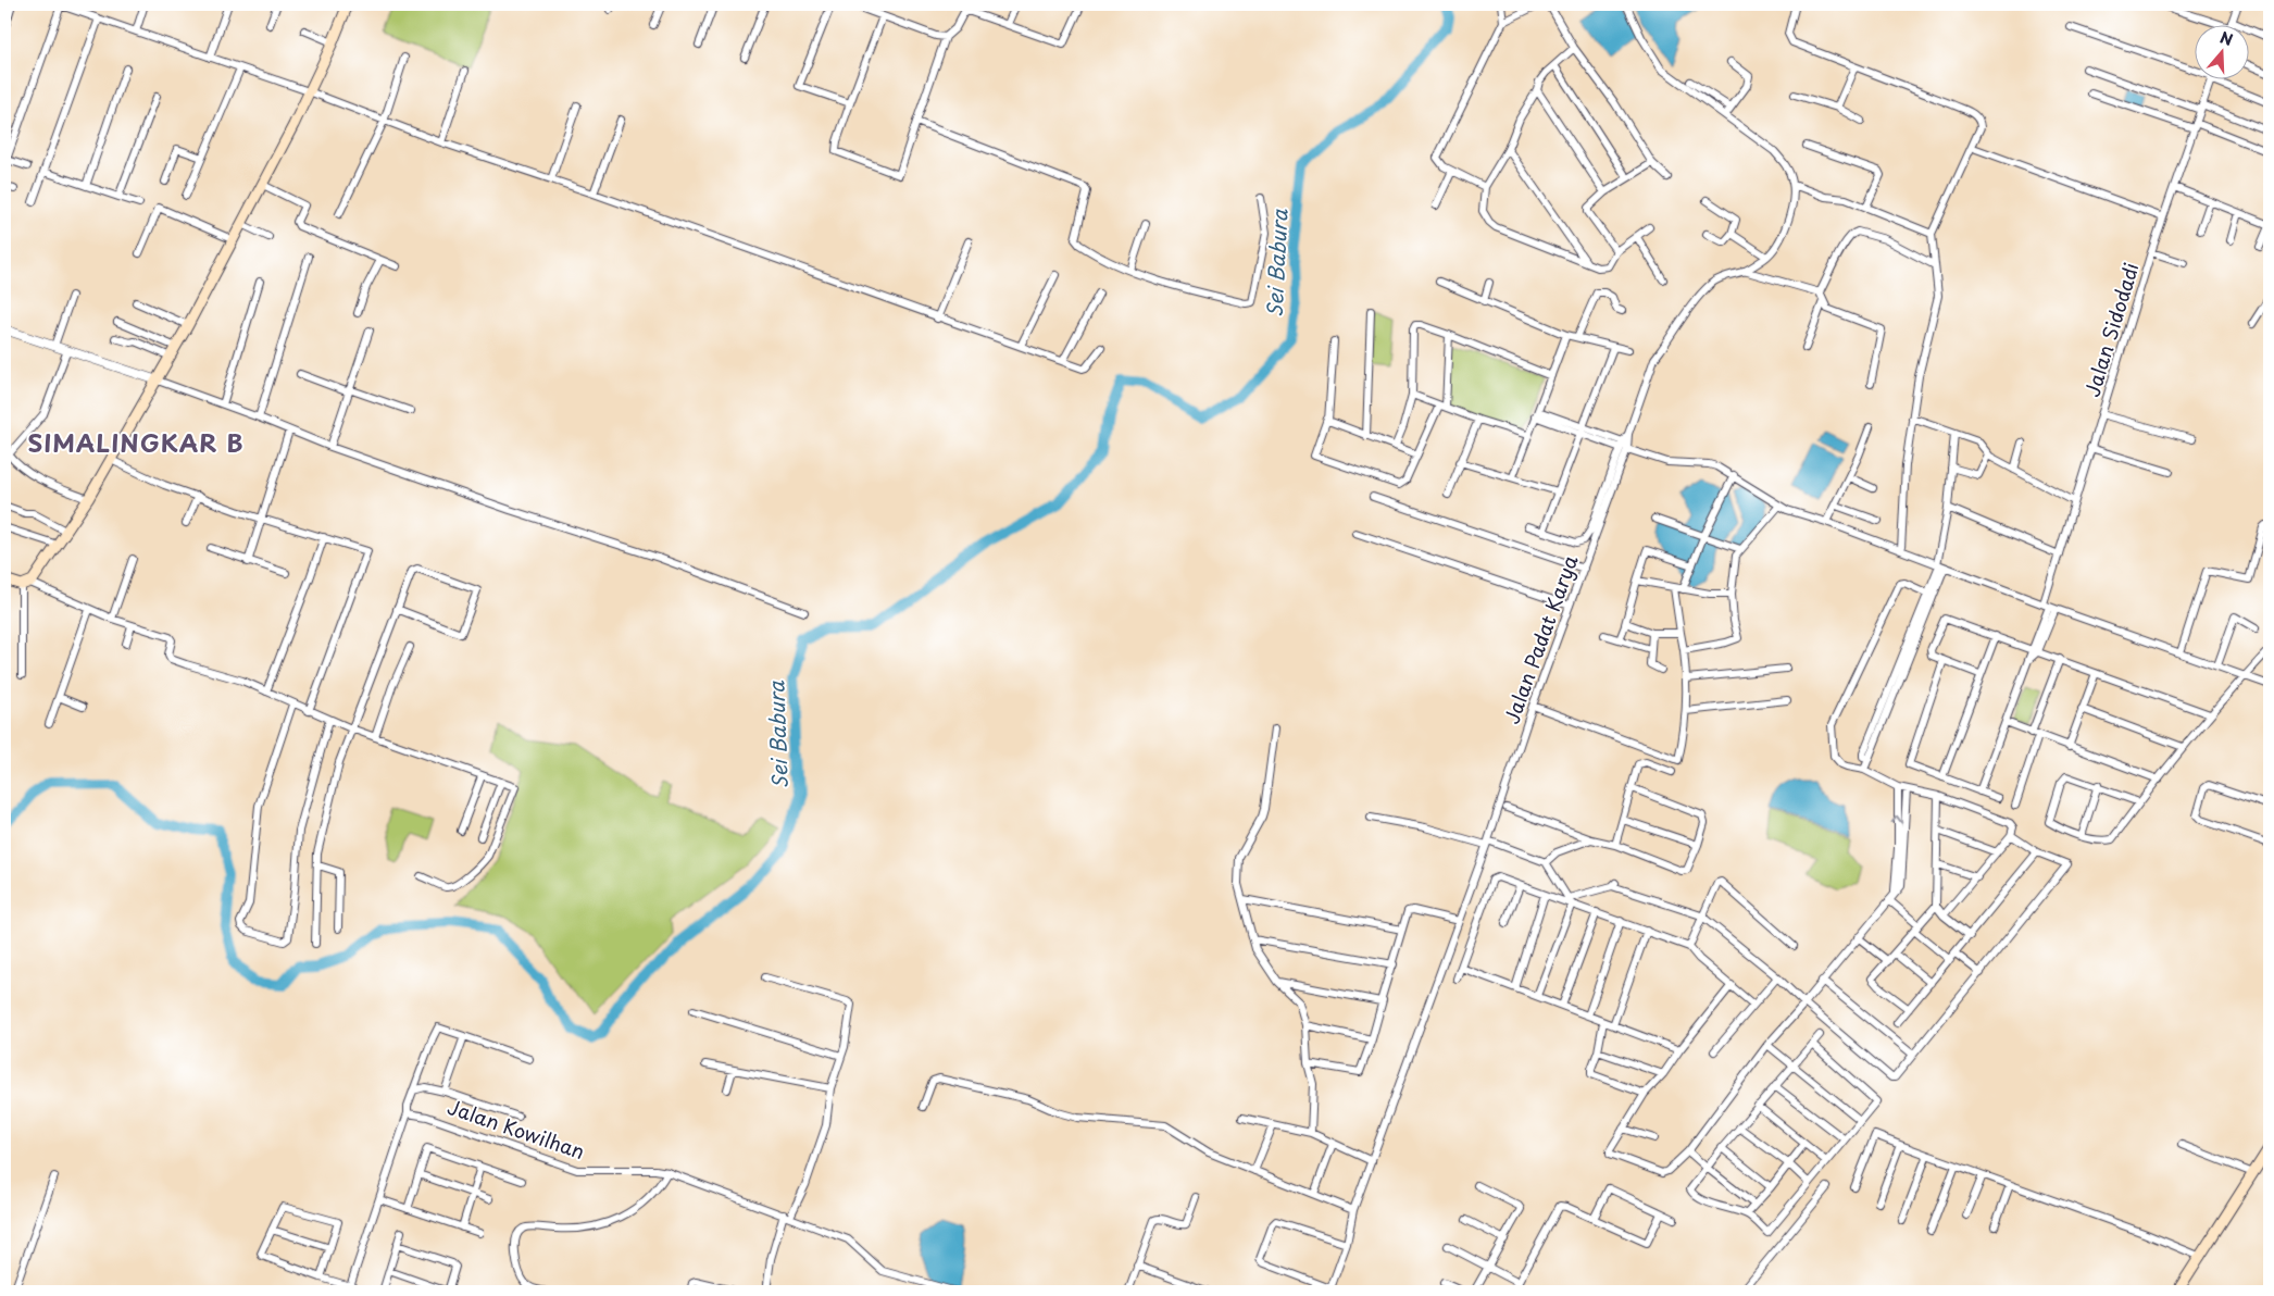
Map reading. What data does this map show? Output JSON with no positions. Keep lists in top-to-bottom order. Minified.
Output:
{"streets":{"street":["Jalan Sidodadi","Jalan Padat Karya","Jalan Kowilhan"]},"districts":["SIMALINGKAR B"],"water":["Sei Babura"],"north":"top"}
